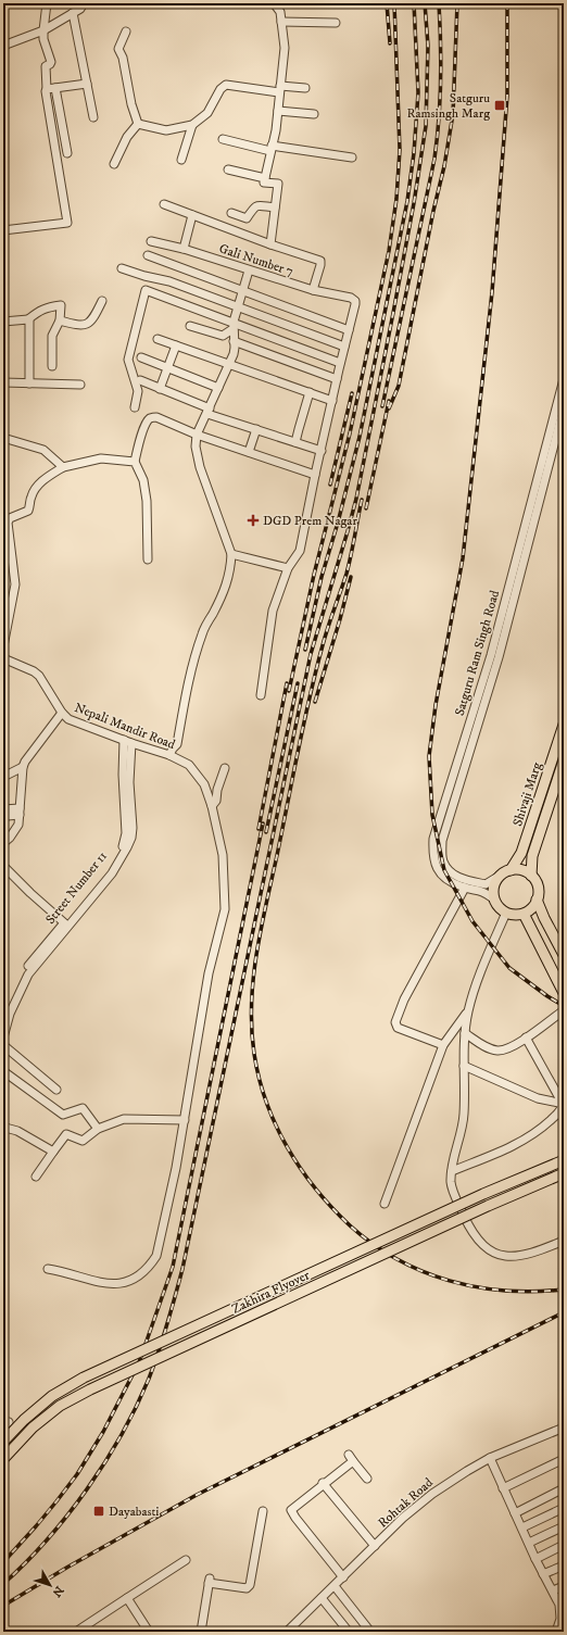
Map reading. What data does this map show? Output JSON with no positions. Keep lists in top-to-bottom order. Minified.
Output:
{"streets":{"main road":["Shivaji Marg","Zakhira Flyover"],"street":["Gali Number 7","Satguru Ram Singh Road","Nepali Mandir Road","Street Number 11","Rohtak Road"]},"crossings":[["Satguru Ram Singh Road","Shivaji Marg"],["Nepali Mandir Road","Street Number 11"]],"places":{"transit":["Satguru Ramsingh Marg","Dayabasti"],"health":["DGD Prem Nagar"]},"north":"bottom right"}
